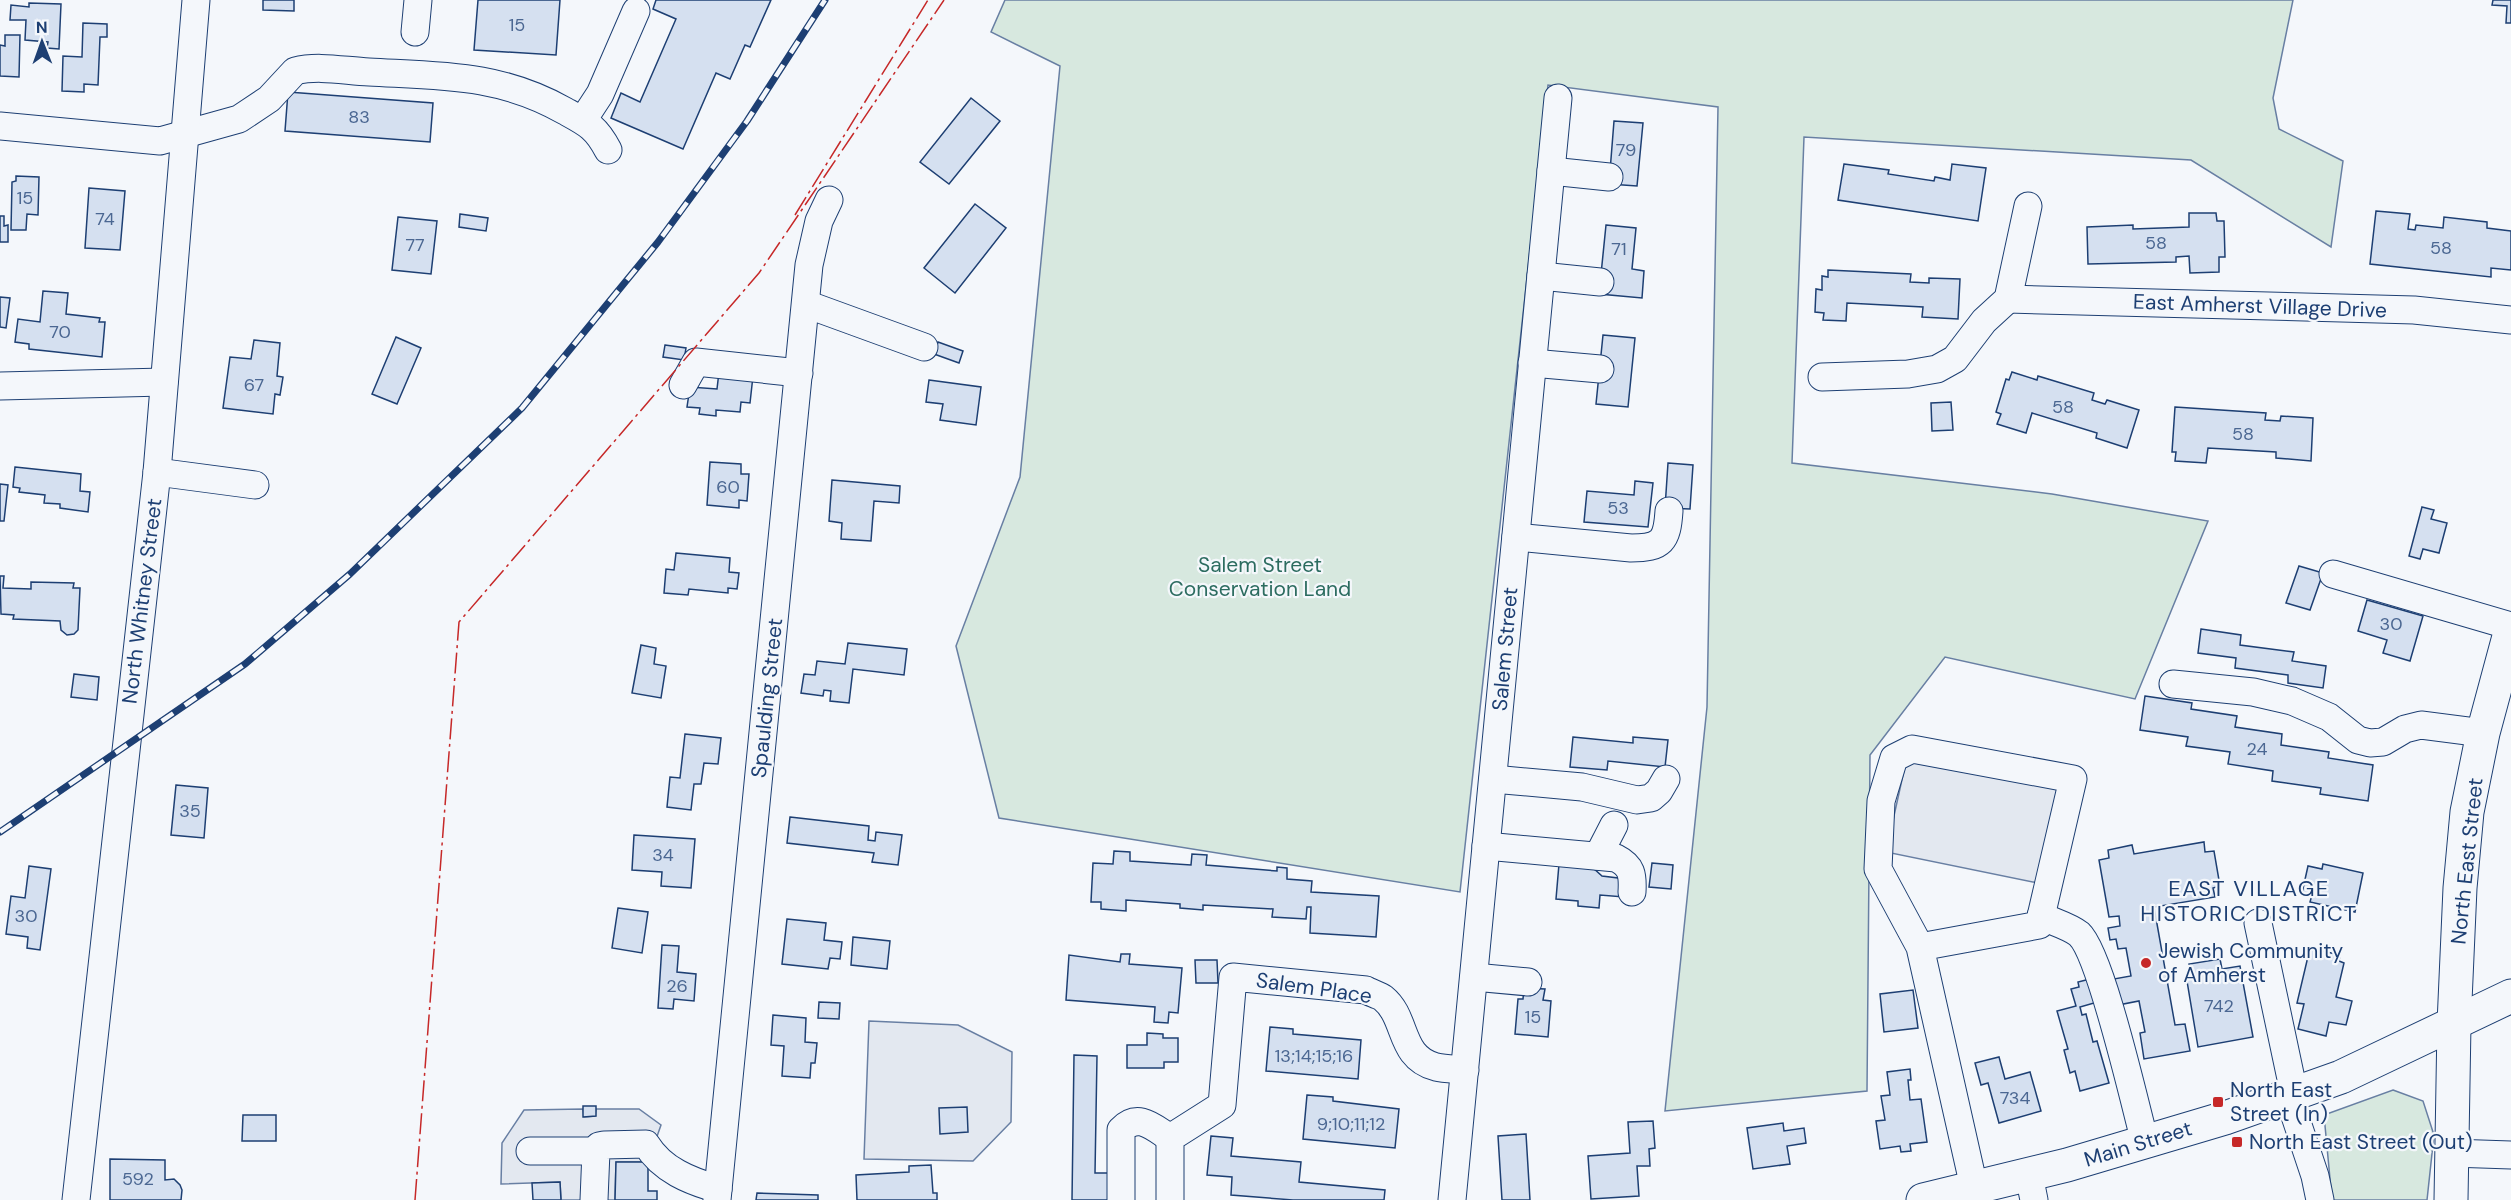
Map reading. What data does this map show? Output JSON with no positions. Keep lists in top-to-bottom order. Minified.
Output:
{"streets":{"main road":["North East Street","Main Street"],"street":["East Amherst Village Drive","North Whitney Street","Salem Street","Spaulding Street","Salem Place"]},"crossings":[["Salem Street","Salem Place"],["North East Street","Main Street"]],"districts":["EAST VILLAGE HISTORIC DISTRICT"],"parks":["Salem Street Conservation Land"],"places":{"other":["Jewish Community of Amherst"],"transit":["North East Street (In)","North East Street (Out)"]},"house_numbers":["15","83","79","15","74","58","77","58","71","70","67","58","58","60","53","30","24","35","34","30","26","742","15","13;14;15;16","734","9;10;11;12","592"],"north":"top"}
